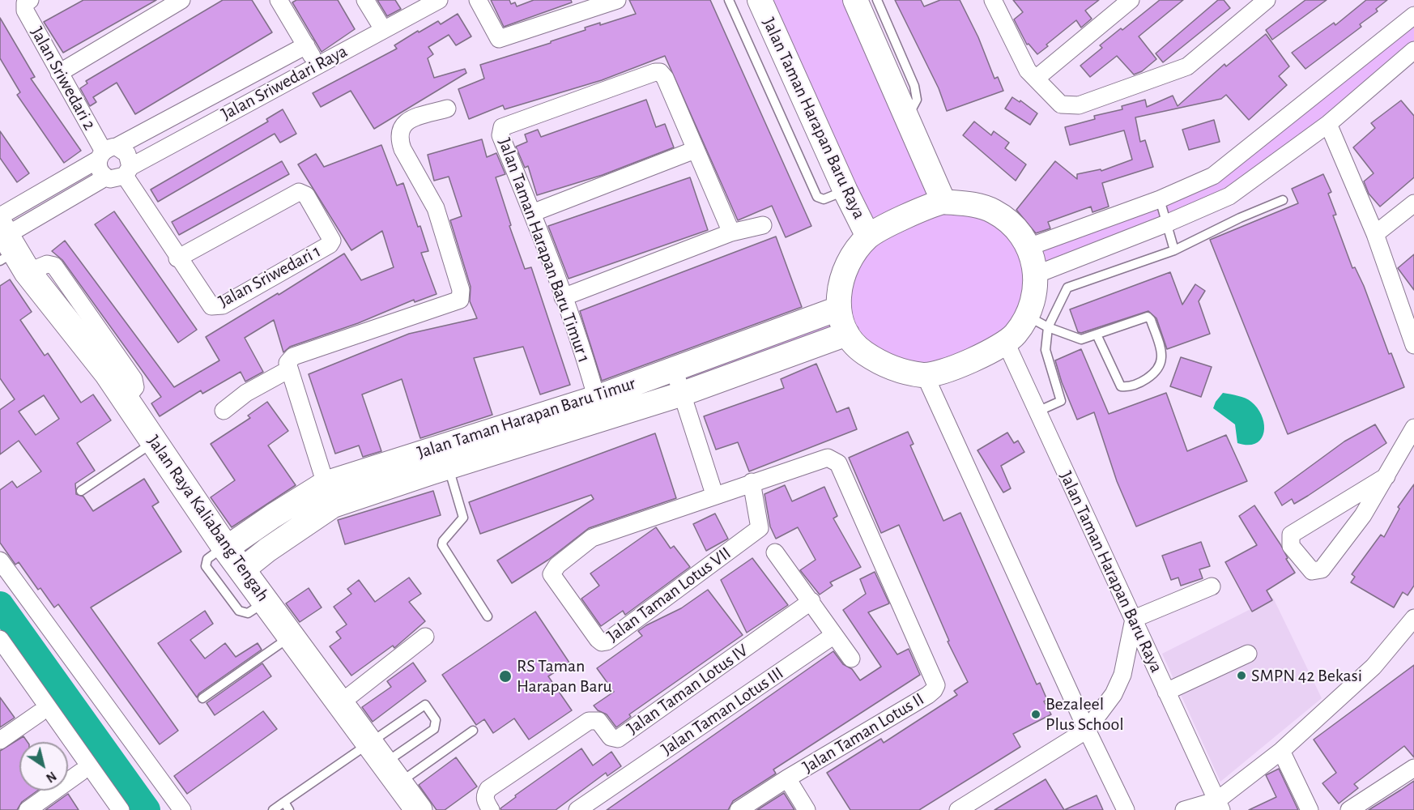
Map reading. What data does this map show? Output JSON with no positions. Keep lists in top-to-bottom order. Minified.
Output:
{"streets":{"main road":["Jalan Raya Kaliabang Tengah"],"street":["Jalan Sriwedari 2","Jalan Sriwedari Raya","Jalan Taman Harapan Baru Raya","Jalan Taman Harapan Baru Timur 1","Jalan Sriwedari 1","Jalan Taman Harapan Baru Timur","Jalan Taman Lotus VII","Jalan Taman Lotus IV","Jalan Taman Lotus III","Jalan Taman Lotus II"]},"crossings":[["Jalan Sriwedari 2","Jalan Sriwedari Raya"],["Jalan Sriwedari 2","Jalan Sriwedari 1"],["Jalan Sriwedari Raya","Jalan Sriwedari 1"],["Jalan Sriwedari Raya","Jalan Raya Kaliabang Tengah"],["Jalan Taman Harapan Baru Timur 1","Jalan Taman Harapan Baru Timur"],["Jalan Taman Harapan Baru Timur","Jalan Raya Kaliabang Tengah"],["Jalan Taman Lotus VII","Jalan Taman Lotus II"]],"places":["SMPN 42 Bekasi","RS Taman Harapan Baru","Bezaleel Plus School"],"north":"bottom right"}
